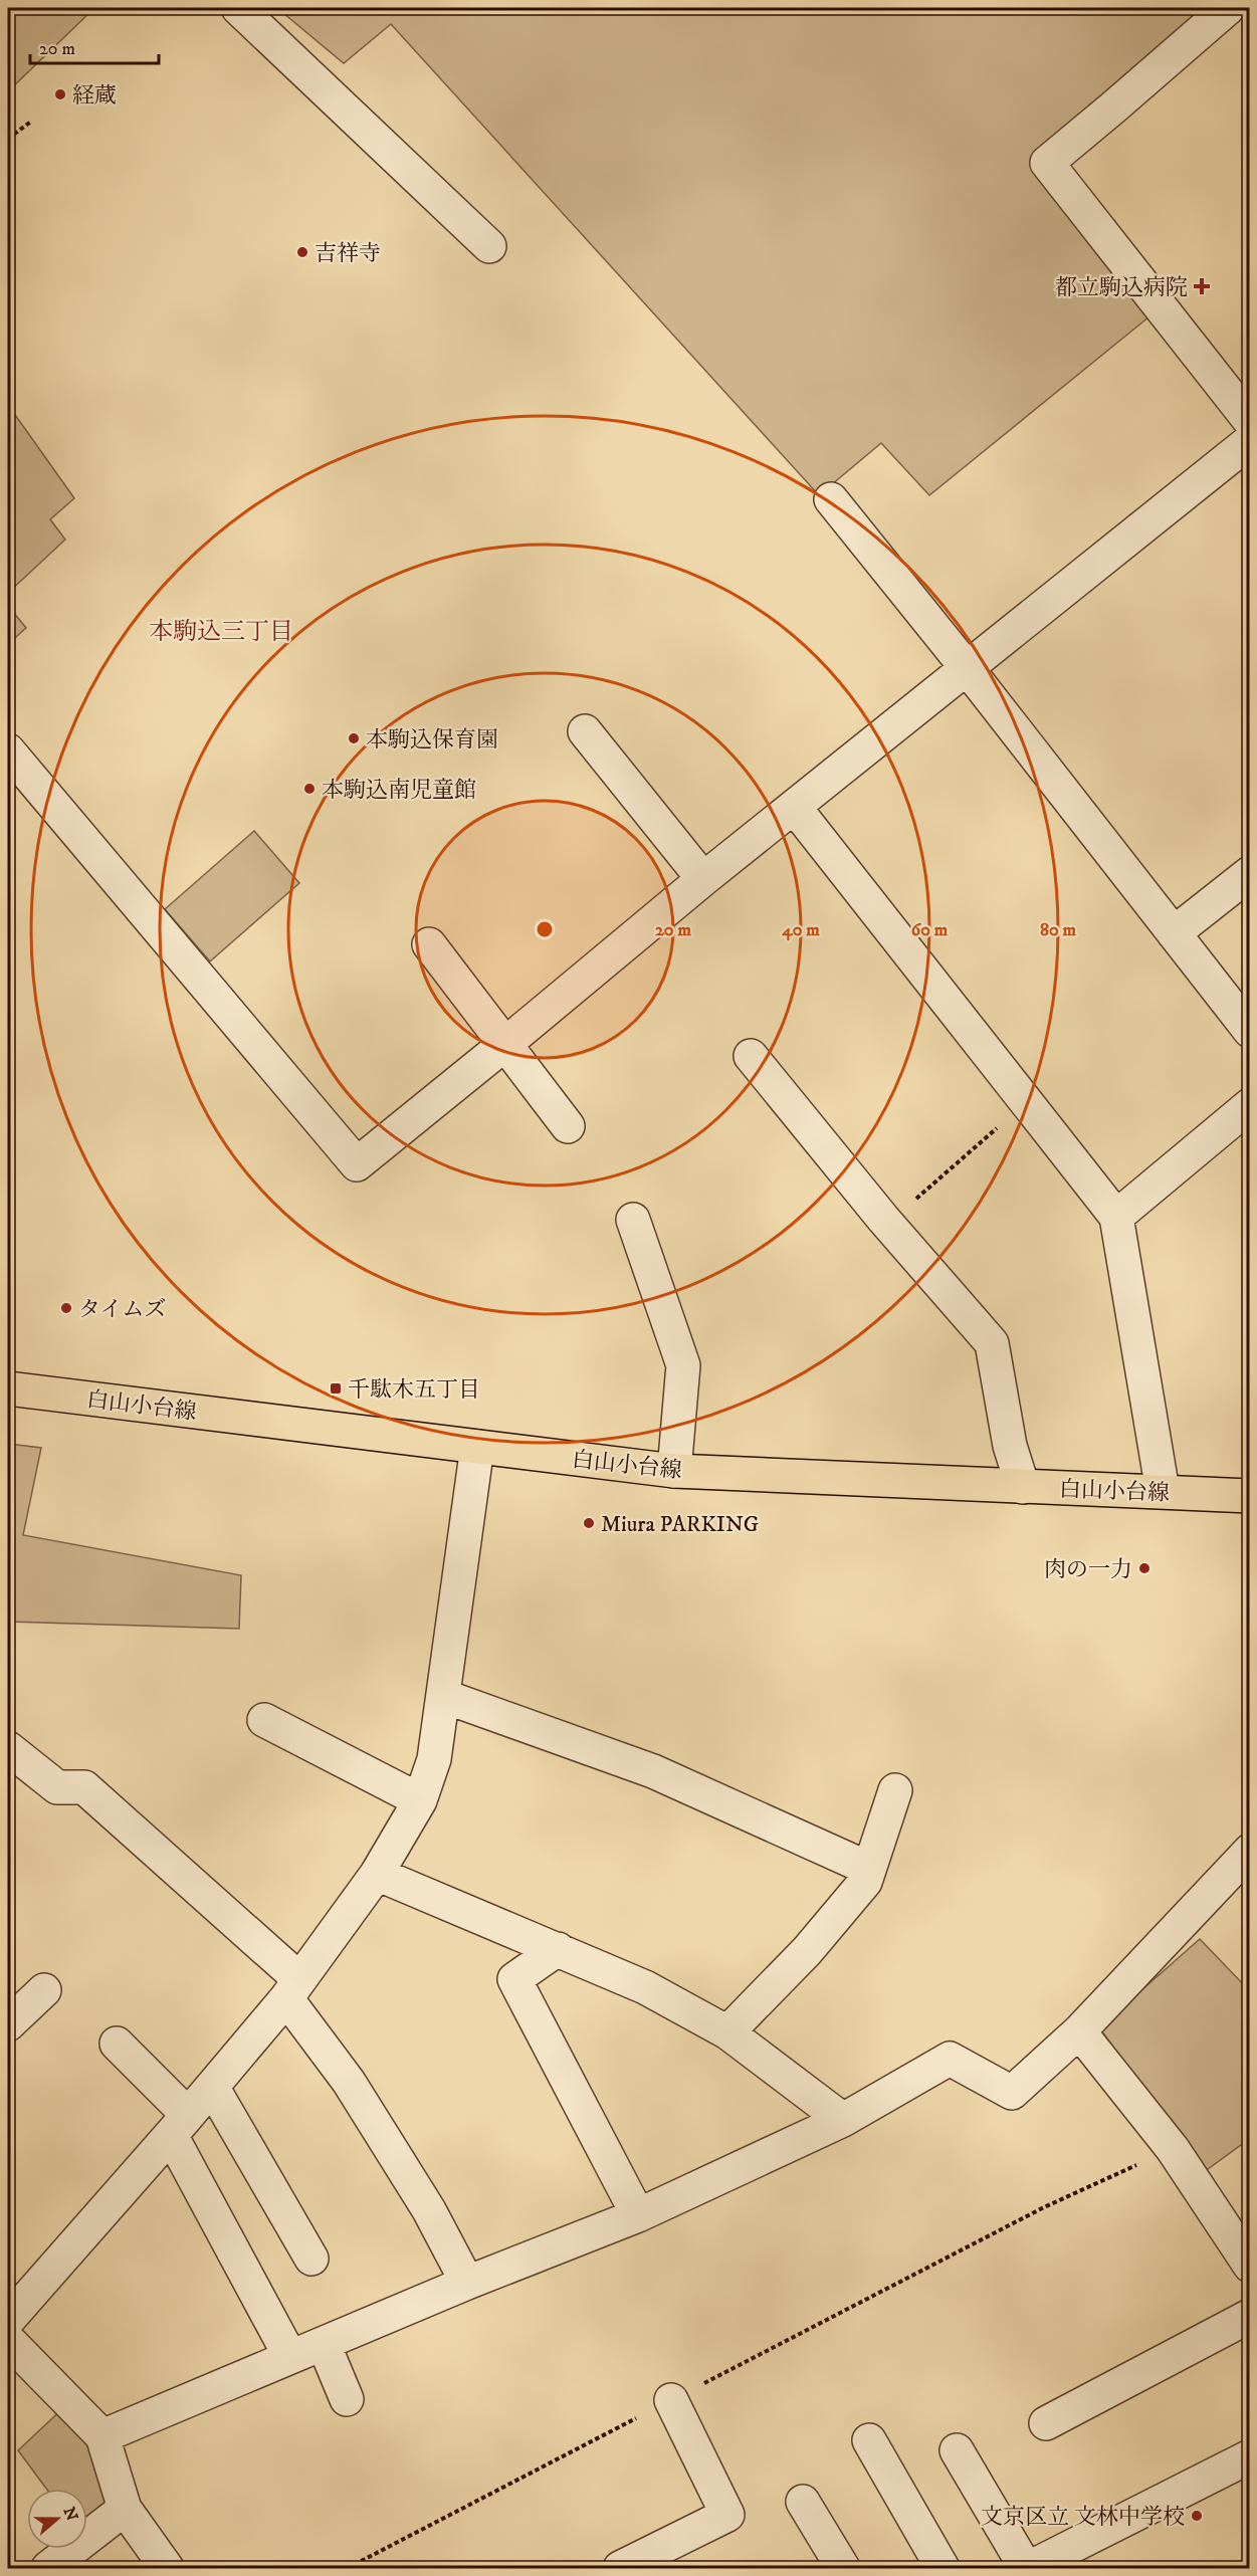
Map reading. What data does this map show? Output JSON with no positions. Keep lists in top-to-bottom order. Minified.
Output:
{"streets":{"main road":["白山小台線"]},"districts":["本駒込三丁目"],"places":{"other":["経蔵","吉祥寺","本駒込保育園","本駒込南児童館","タイムズ","Miura PARKING","肉の一力","文京区立 文林中学校"],"health":["都立駒込病院"],"transit":["千駄木五丁目"]},"scale_bar":"20 m","north":"right","rings":["20 m","40 m","60 m","80 m"]}
